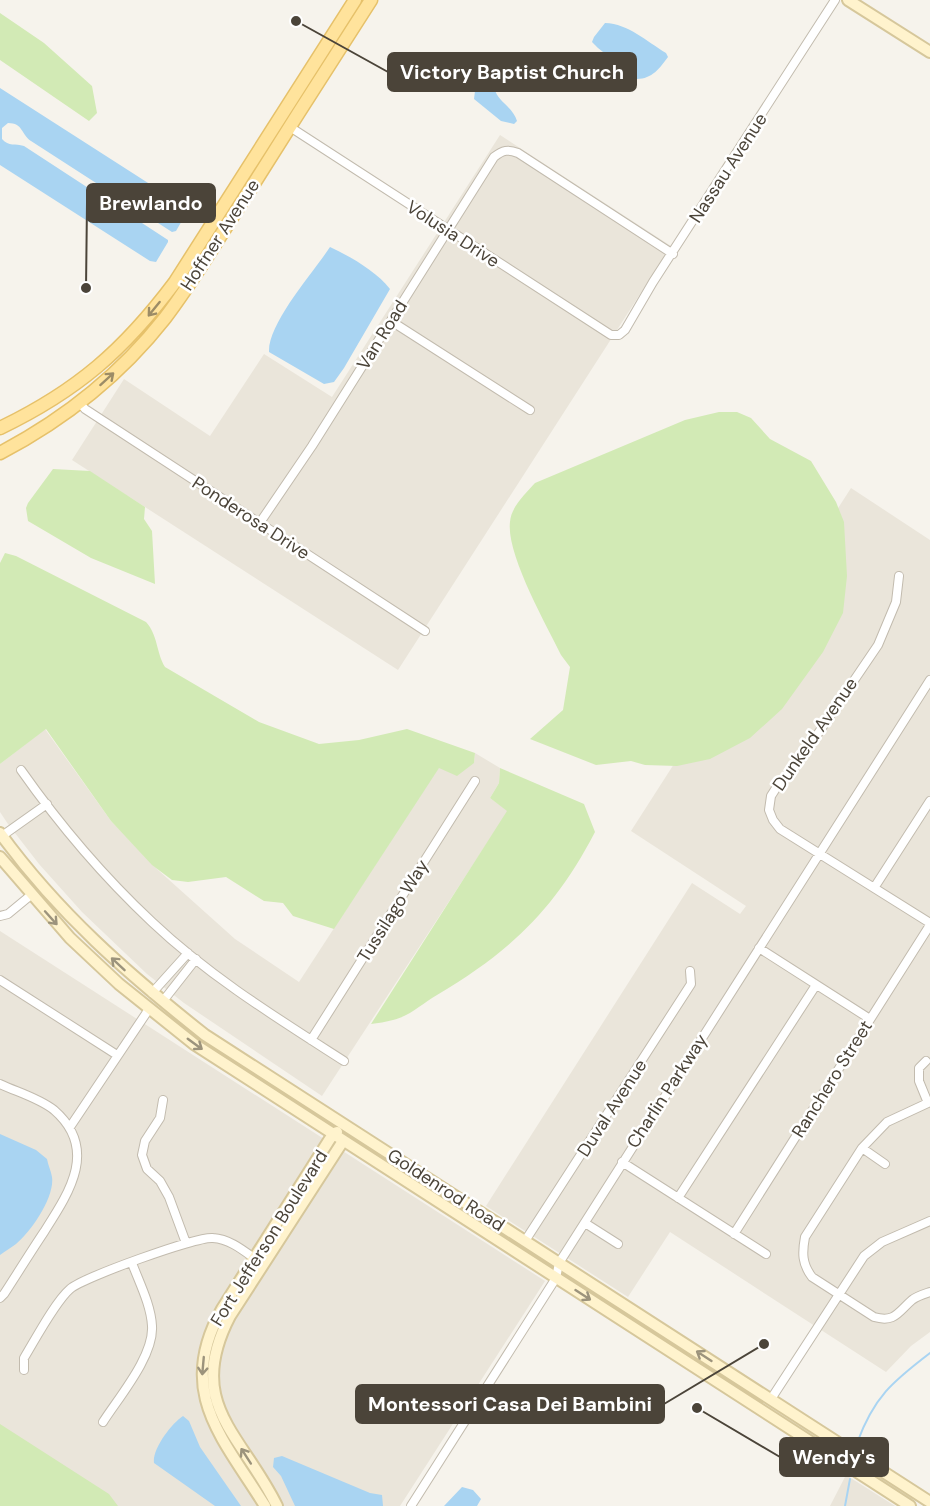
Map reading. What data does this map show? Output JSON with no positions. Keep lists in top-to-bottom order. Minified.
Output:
{"streets":{"main road":["Hoffner Avenue","Goldenrod Road","Fort Jefferson Boulevard"],"street":["Nassau Avenue","Volusia Drive","Van Road","Ponderosa Drive","Dunkeld Avenue","Tussilago Way","Ranchero Street","Charlin Parkway","Duval Avenue"]},"crossings":[["Nassau Avenue","Volusia Drive"],["Nassau Avenue","Van Road"],["Volusia Drive","Hoffner Avenue"],["Volusia Drive","Van Road"],["Hoffner Avenue","Ponderosa Drive"],["Van Road","Ponderosa Drive"],["Dunkeld Avenue","Ranchero Street"],["Dunkeld Avenue","Charlin Parkway"],["Charlin Parkway","Goldenrod Road"],["Duval Avenue","Goldenrod Road"],["Goldenrod Road","Fort Jefferson Boulevard"]],"places":["Victory Baptist Church","Brewlando","Montessori Casa Dei Bambini","Wendy's"]}
